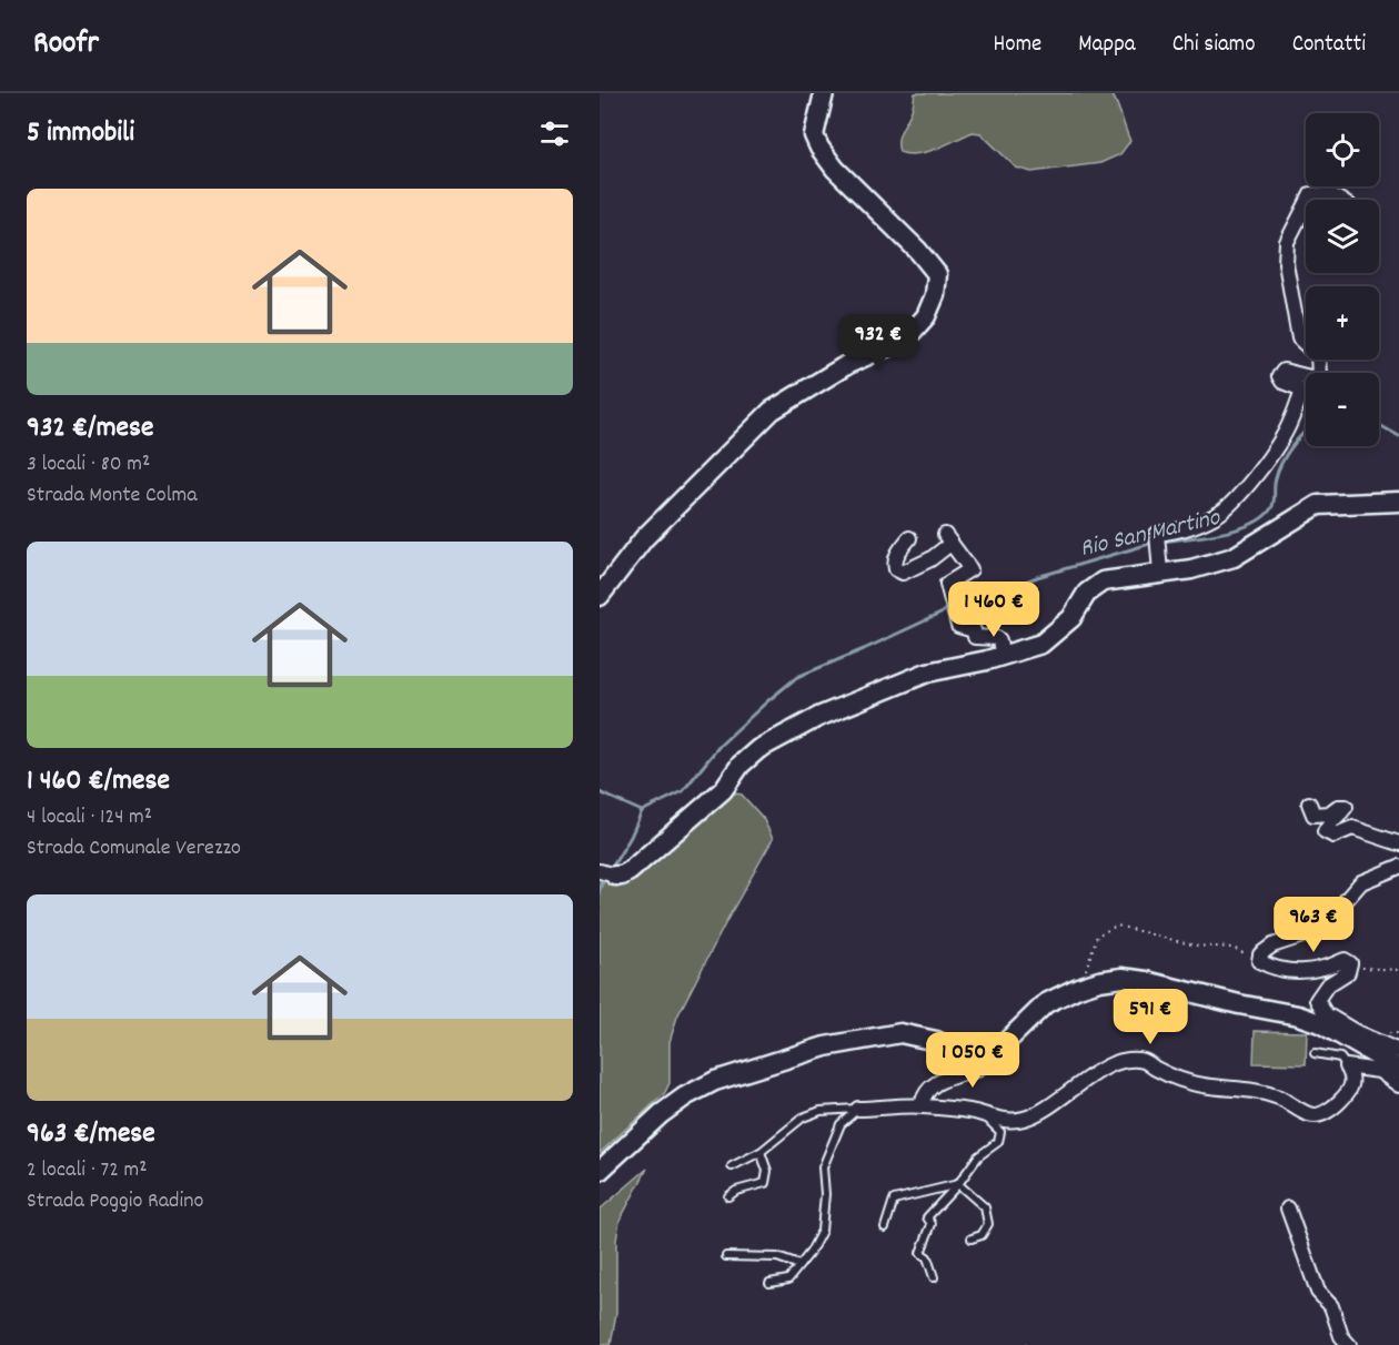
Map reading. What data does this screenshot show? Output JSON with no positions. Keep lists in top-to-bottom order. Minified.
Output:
{"water":["Rio San Martino"],"page":{"header":"Roofr","nav":["Home","Mappa","Chi siamo","Contatti"],"heading":"5 immobili","map_buttons":["+","−"],"list":[{"name":"932 €/mese","note":"3 locali · 80 m² · Strada Monte Colma"},{"name":"1 460 €/mese","note":"4 locali · 124 m² · Strada Comunale Verezzo"},{"name":"963 €/mese","note":"2 locali · 72 m² · Strada Poggio Radino"}],"price":["932 €","1 460 €","963 €","591 €","1 050 €"]}}
